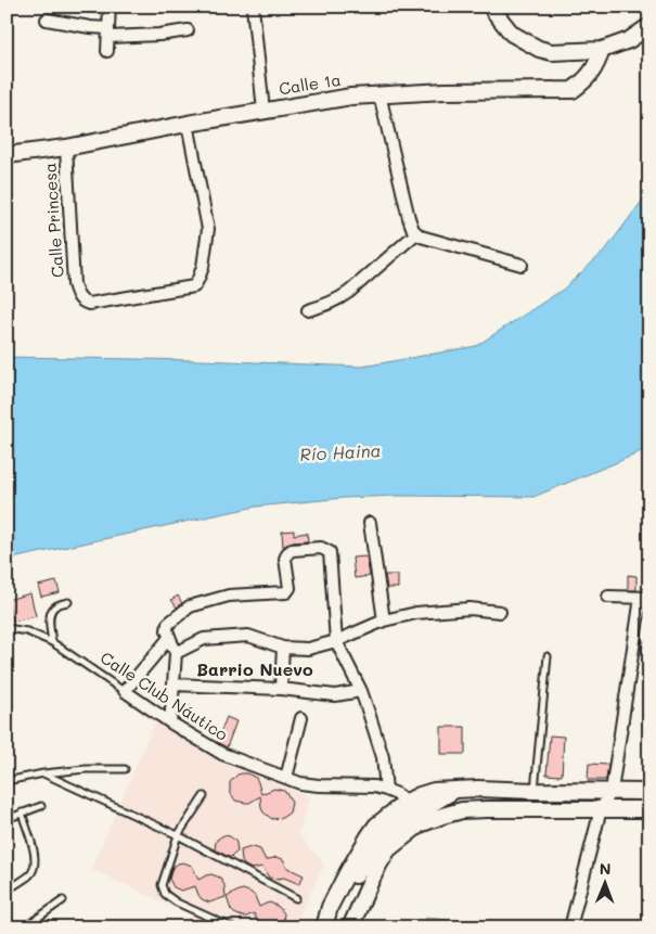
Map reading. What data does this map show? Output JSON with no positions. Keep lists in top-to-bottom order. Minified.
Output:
{"streets":{"street":["Calle 1a","Calle Princesa","Calle Club Náutico"]},"crossings":[["Calle 1a","Calle Princesa"]],"districts":["Barrio Nuevo"],"water":["Río Haina"],"north":"top"}
